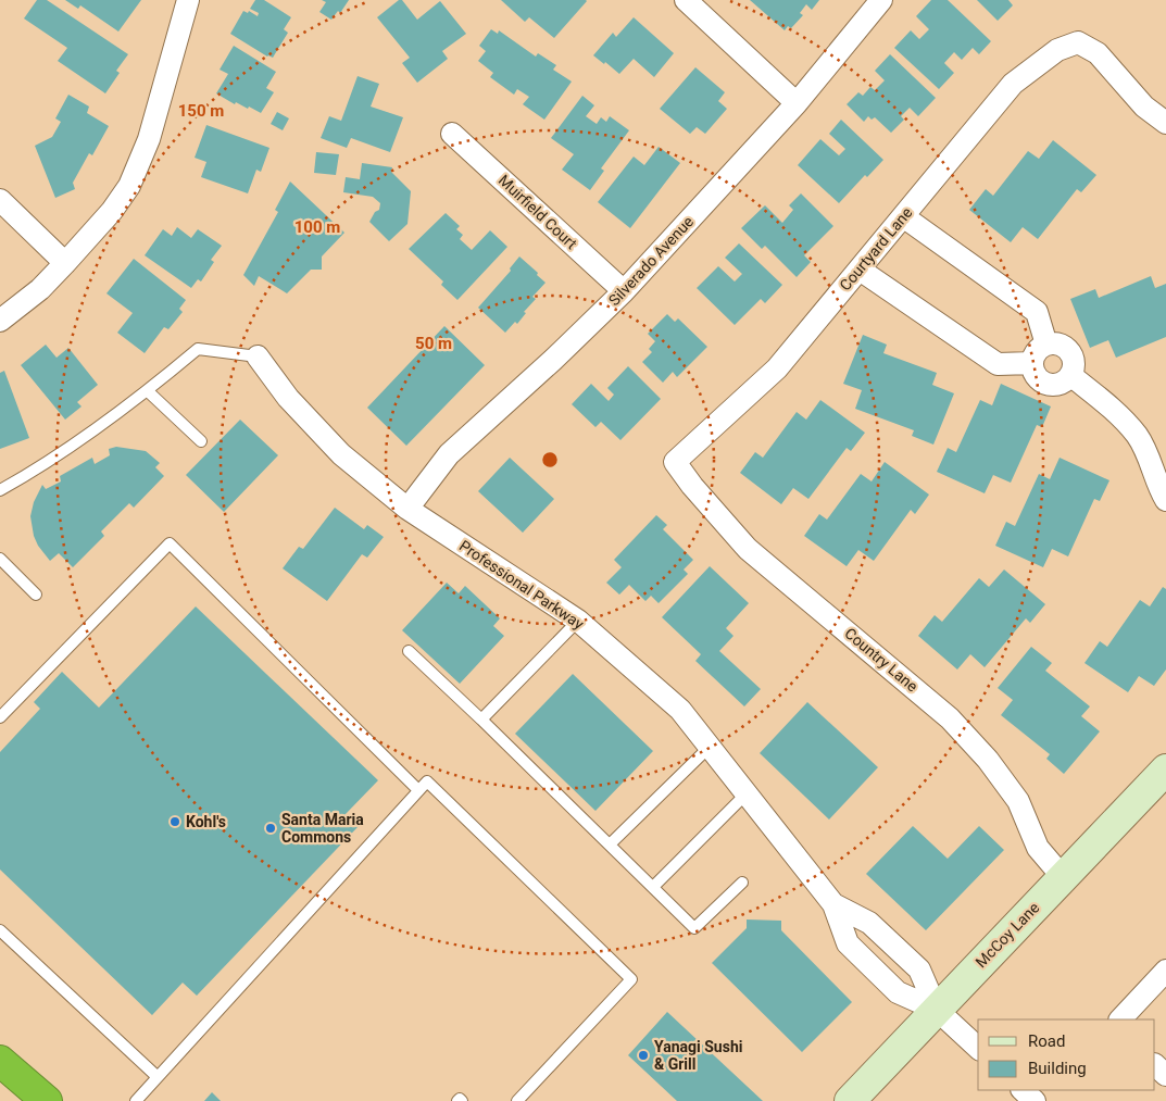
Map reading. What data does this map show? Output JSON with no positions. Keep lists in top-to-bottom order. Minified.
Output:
{"streets":{"street":["Muirfield Court","Courtyard Lane","Silverado Avenue","Professional Parkway","Country Lane","McCoy Lane"]},"crossings":[["Muirfield Court","Silverado Avenue"],["Courtyard Lane","Country Lane"],["Silverado Avenue","Professional Parkway"],["Professional Parkway","McCoy Lane"],["Country Lane","McCoy Lane"]],"places":["Kohl's","Santa Maria Commons","Yanagi Sushi & Grill"],"legend":["Road","Building"],"rings":["150 m","100 m","50 m"]}
